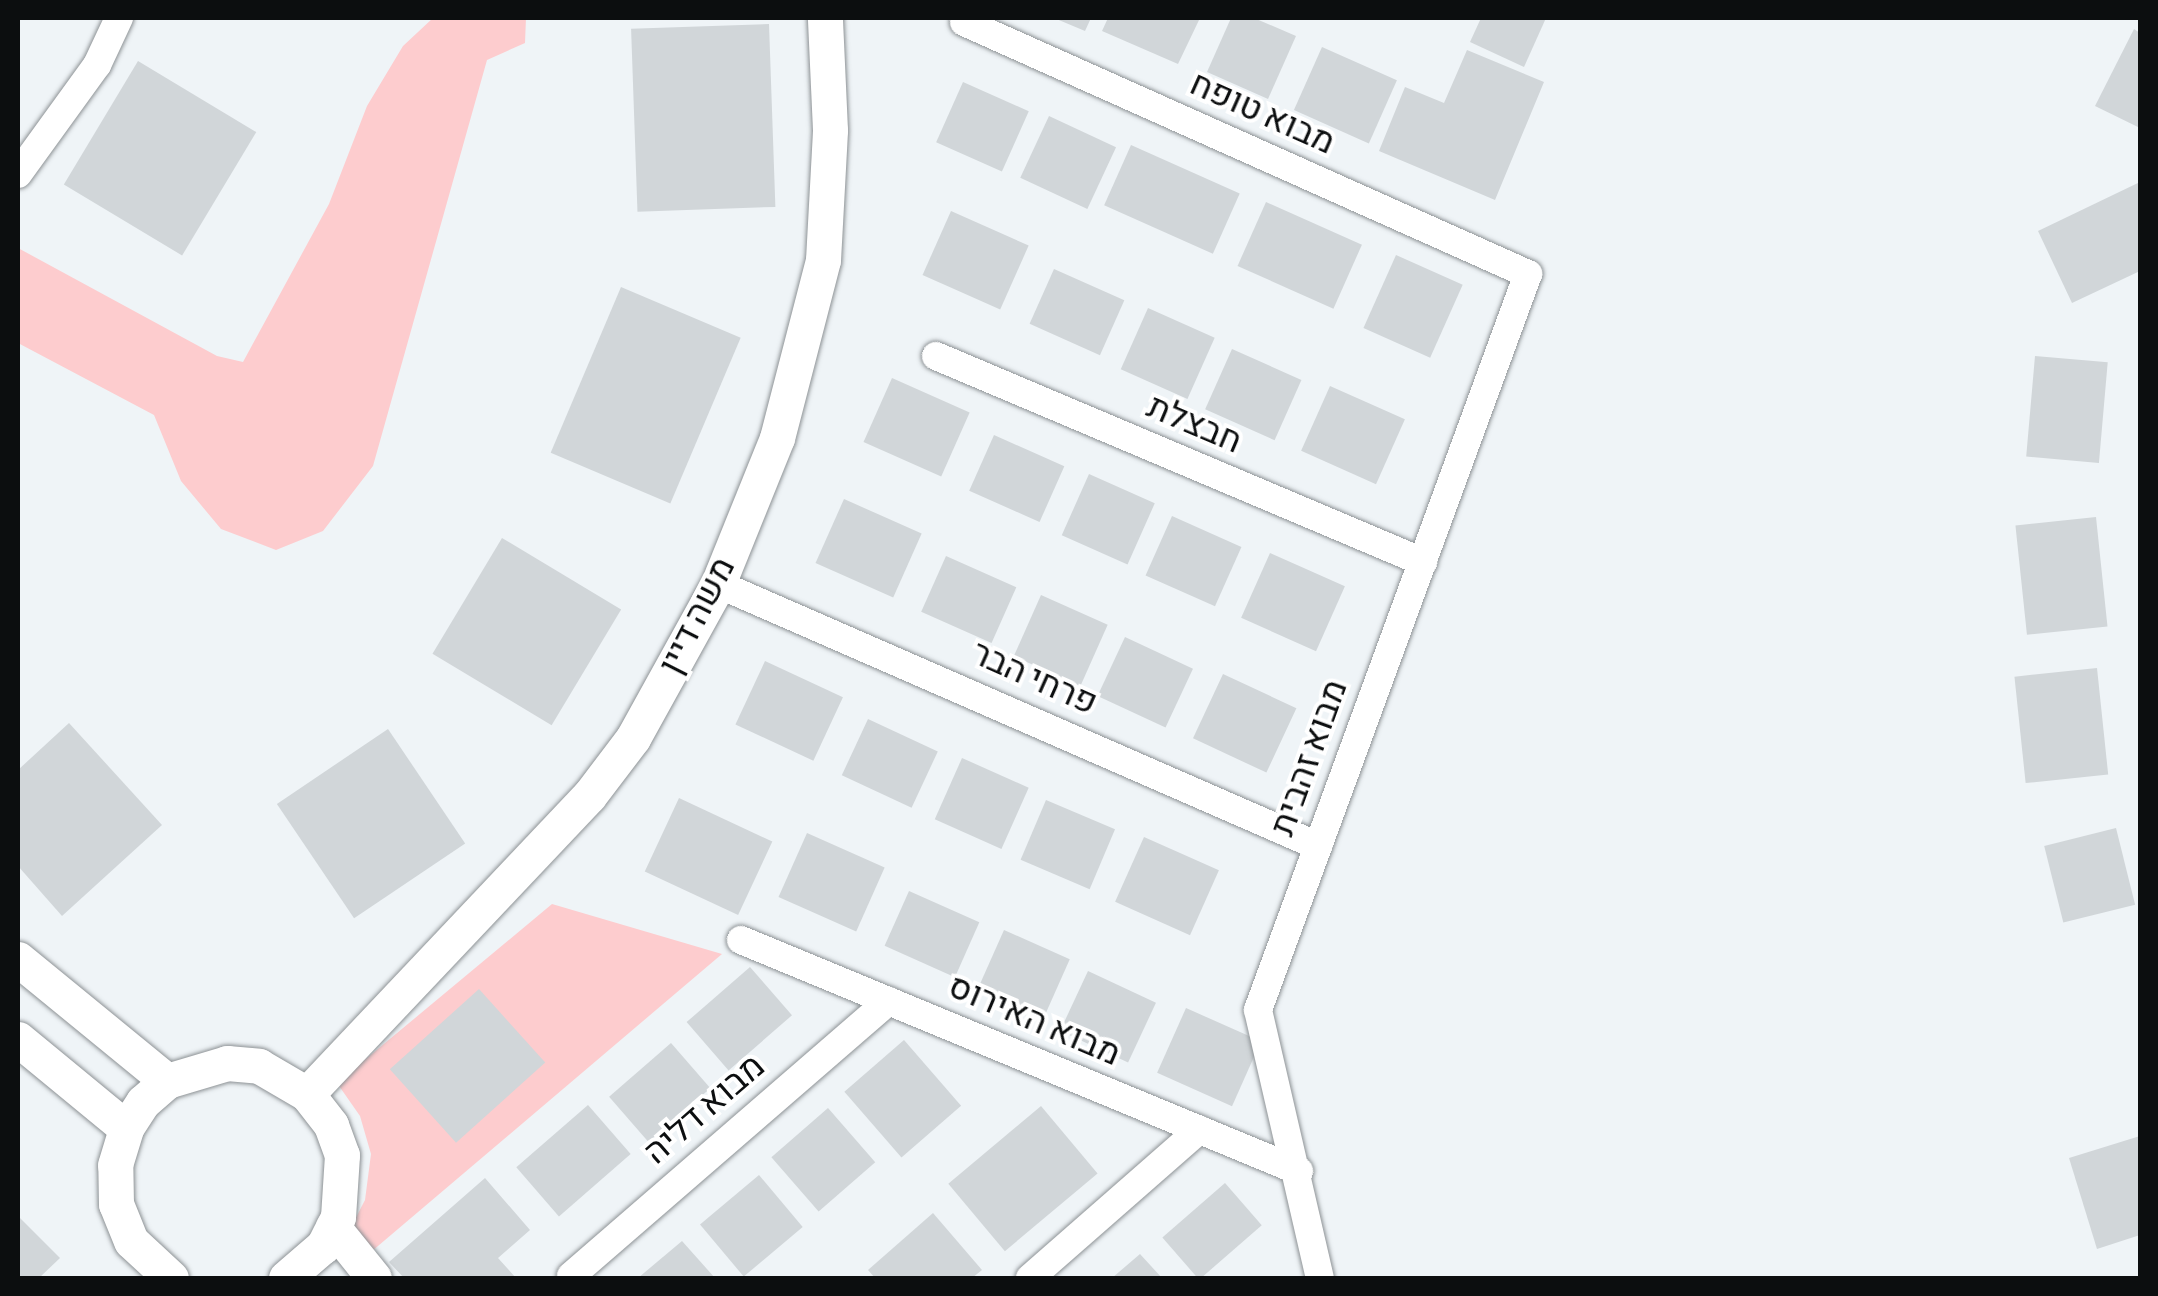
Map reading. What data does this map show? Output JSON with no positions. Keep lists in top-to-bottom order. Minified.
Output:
{"streets":{"street":["מבוא טופח","חבצלת","משה דיין","פרחי הבר","מבוא זהבית","מבוא האירוס","מבוא דליה"]},"crossings":[["מבוא טופח","מבוא זהבית"],["חבצלת","מבוא זהבית"],["משה דיין","פרחי הבר"],["פרחי הבר","מבוא זהבית"],["מבוא זהבית","מבוא האירוס"],["מבוא האירוס","מבוא דליה"]]}
